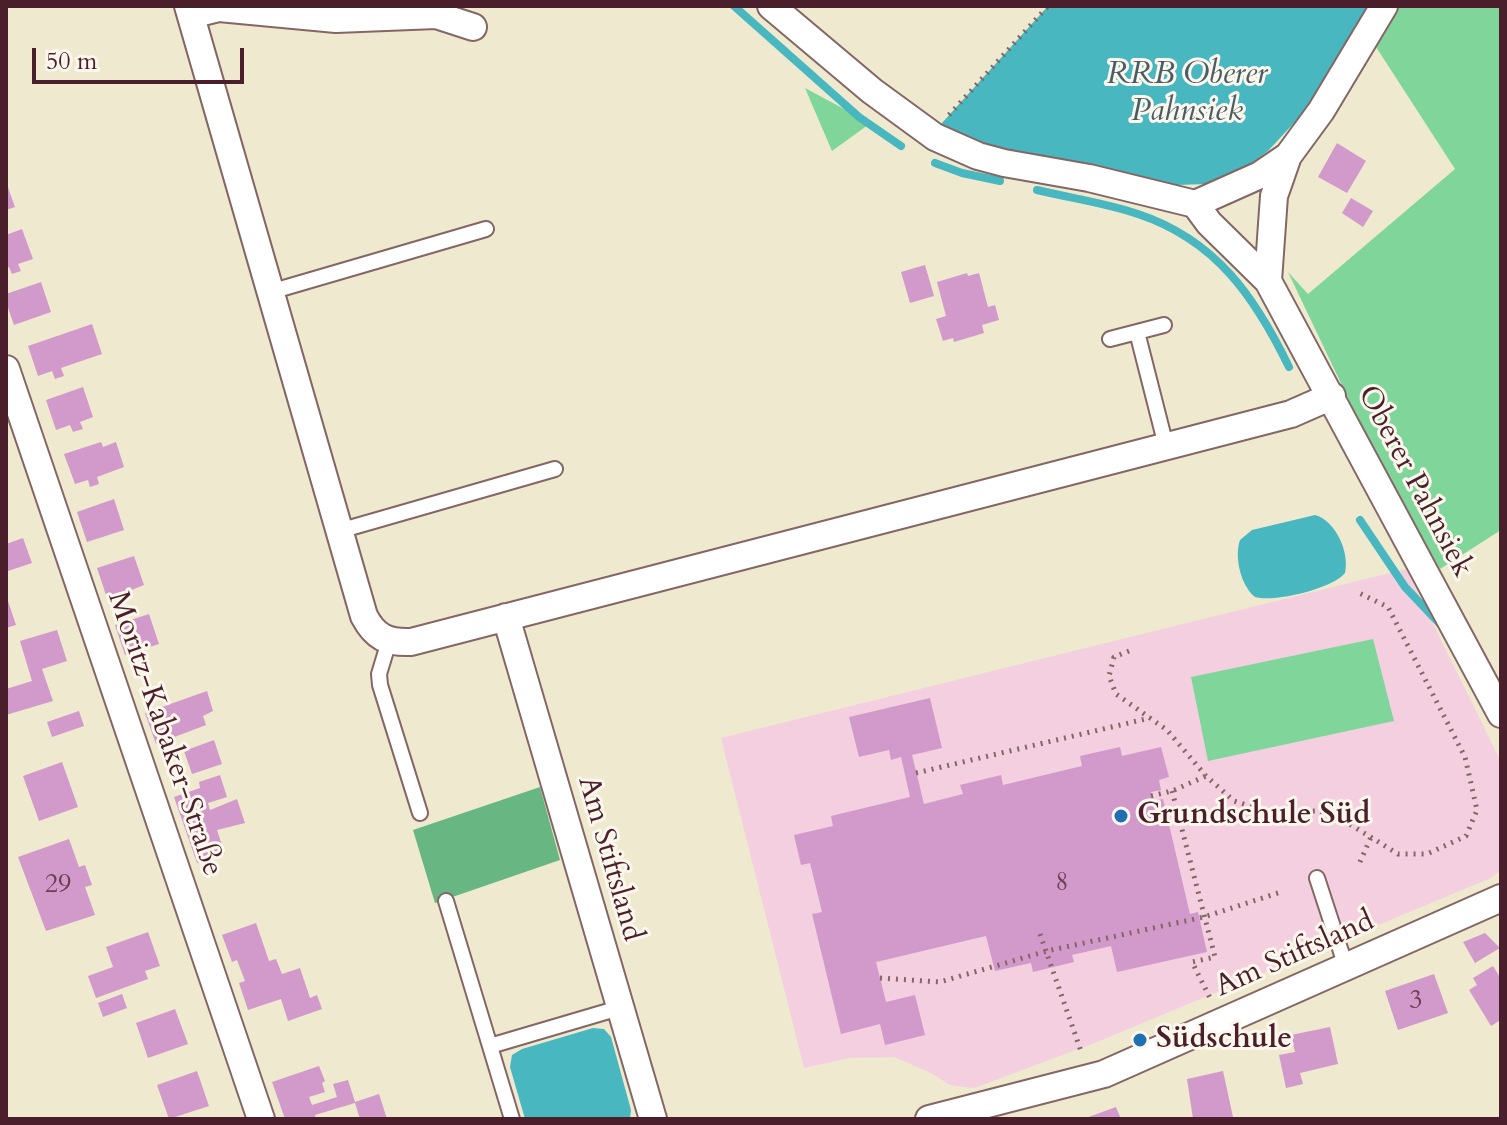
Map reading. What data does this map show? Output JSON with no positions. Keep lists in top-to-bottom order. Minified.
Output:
{"streets":{"street":["Oberer Pahnsiek","Moritz-Kabaker-Straße","Am Stiftsland"]},"water":["RRB Oberer Pahnsiek"],"places":["Grundschule Süd","Südschule"],"house_numbers":["8","29","3"],"scale_bar":"50 m"}
